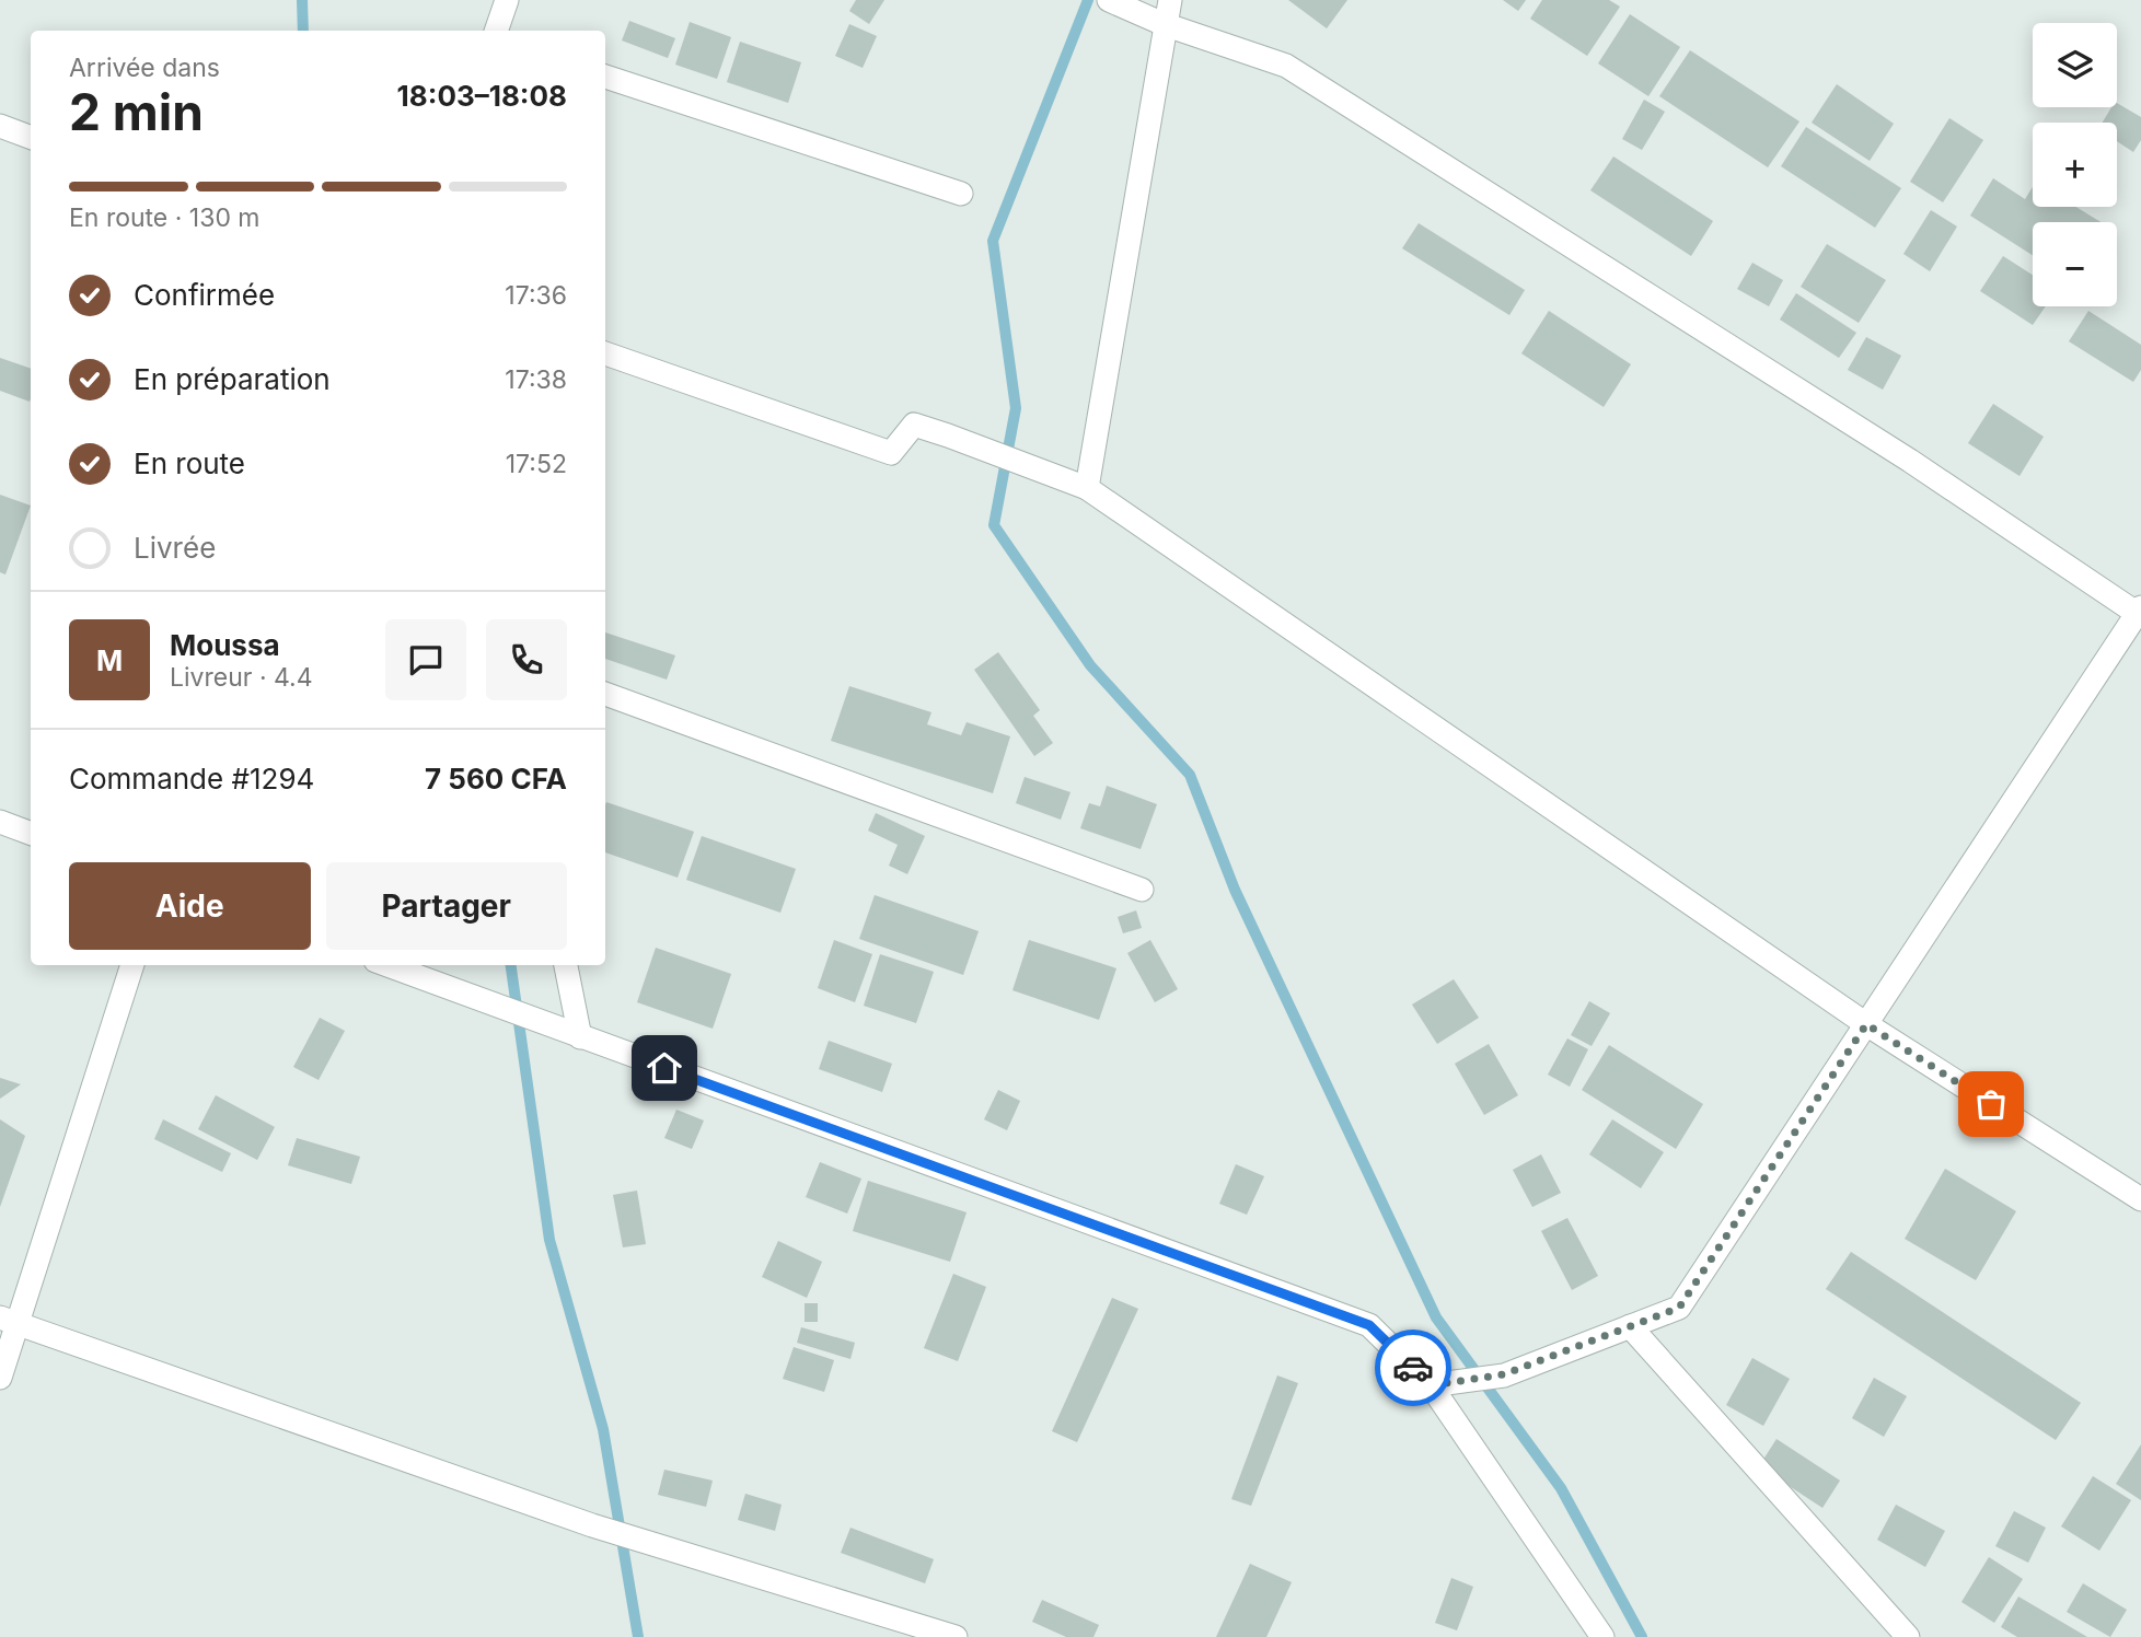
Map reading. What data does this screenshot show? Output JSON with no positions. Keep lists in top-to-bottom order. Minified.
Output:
{"page":{"map_buttons":["+","−"],"heading":["2 min","Arrivée dans","18:03–18:08"],"panel":["Moussa","Livreur · 4.4","Commande #1294","7 560 CFA"],"bar":"En route · 130 m","list":[["Confirmée","17:36"],["En préparation","17:38"],["En route","17:52"],"Livrée"],"round":"M","buttons":["Aide","Partager"]}}
